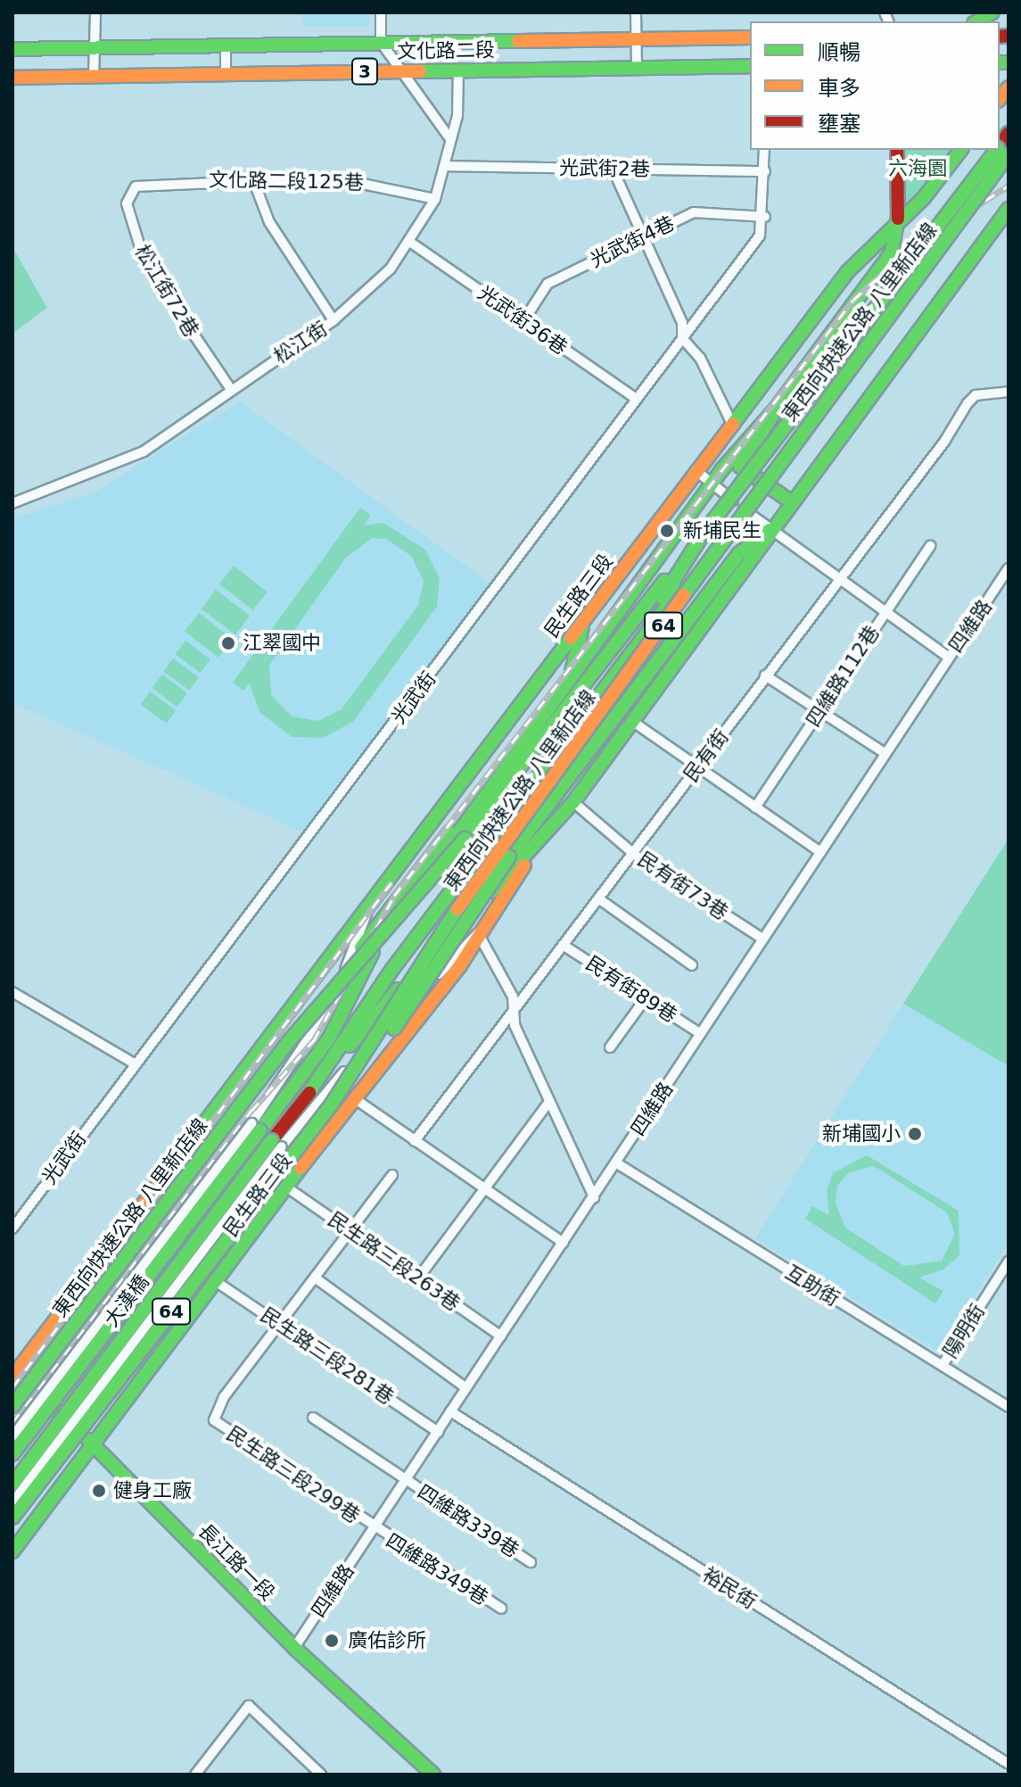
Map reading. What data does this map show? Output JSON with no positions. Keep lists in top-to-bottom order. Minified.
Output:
{"streets":{"main road":["文化路二段","3","東西向快速公路 八里新店線","民生路三段","64","大漢橋","長江路一段"],"street":["光武街2巷","文化路二段125巷","光武街4巷","松江街72巷","光武街36巷","松江街","四維路","四維路112巷","光武街","民有街","民有街73巷","民有街89巷","民生路三段263巷","互助街","陽明街","民生路三段281巷","民生路三段299巷","四維路339巷","四維路349巷","裕民街"]},"crossings":[["文化路二段","松江街"],["光武街2巷","松江街"],["光武街2巷","光武街"],["文化路二段125巷","松江街72巷"],["文化路二段125巷","松江街"],["光武街4巷","光武街36巷"],["光武街4巷","光武街"],["松江街72巷","松江街"],["光武街36巷","松江街"],["光武街36巷","光武街"],["民生路三段","民有街73巷"],["民生路三段","民生路三段263巷"],["民生路三段","大漢橋"],["民生路三段","民生路三段281巷"],["民生路三段","長江路一段"],["四維路","民有街73巷"],["四維路","民有街89巷"],["四維路","民生路三段263巷"],["四維路","互助街"],["四維路","民生路三段281巷"],["四維路","民生路三段299巷"],["四維路","四維路339巷"],["四維路","長江路一段"],["四維路","四維路349巷"],["四維路","裕民街"],["民有街","民有街73巷"],["民有街","民有街89巷"],["互助街","陽明街"],["民生路三段281巷","民生路三段299巷"],["民生路三段299巷","四維路349巷"]],"parks":["六海園"],"places":["新埔民生","江翠國中","新埔國小","健身工廠","廣佑診所"],"legend":["順暢","車多","壅塞"]}
